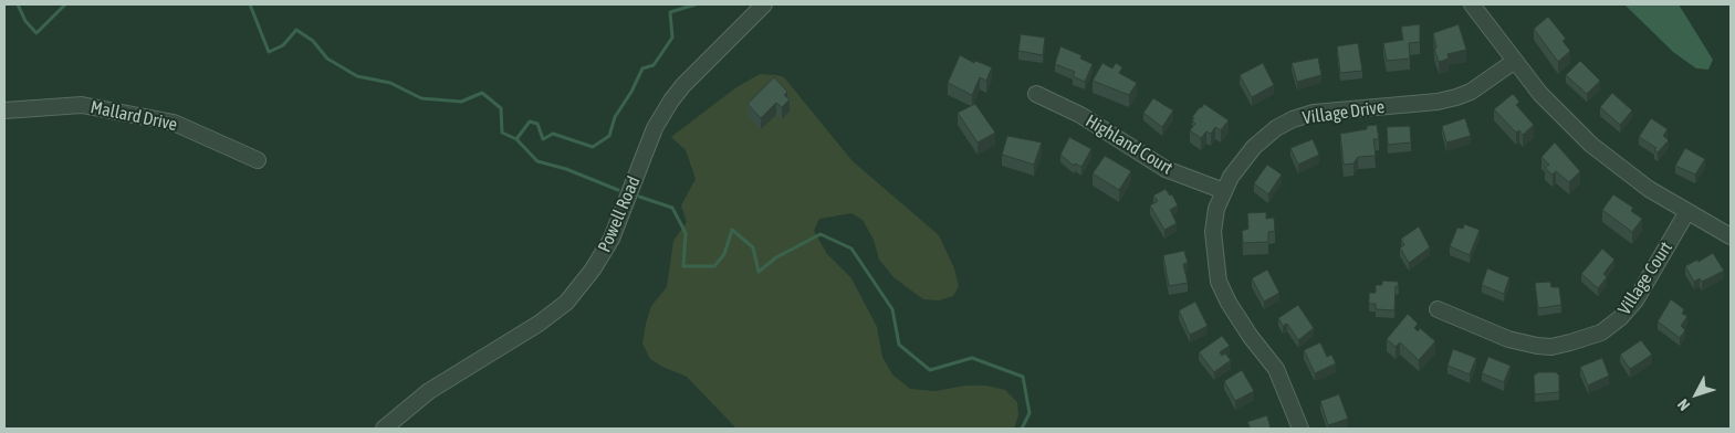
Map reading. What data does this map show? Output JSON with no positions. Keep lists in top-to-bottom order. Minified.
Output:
{"streets":{"street":["Village Drive","Mallard Drive","Highland Court","Powell Road","Village Court"]},"crossings":[["Village Drive","Highland Court"]],"north":"bottom left"}
